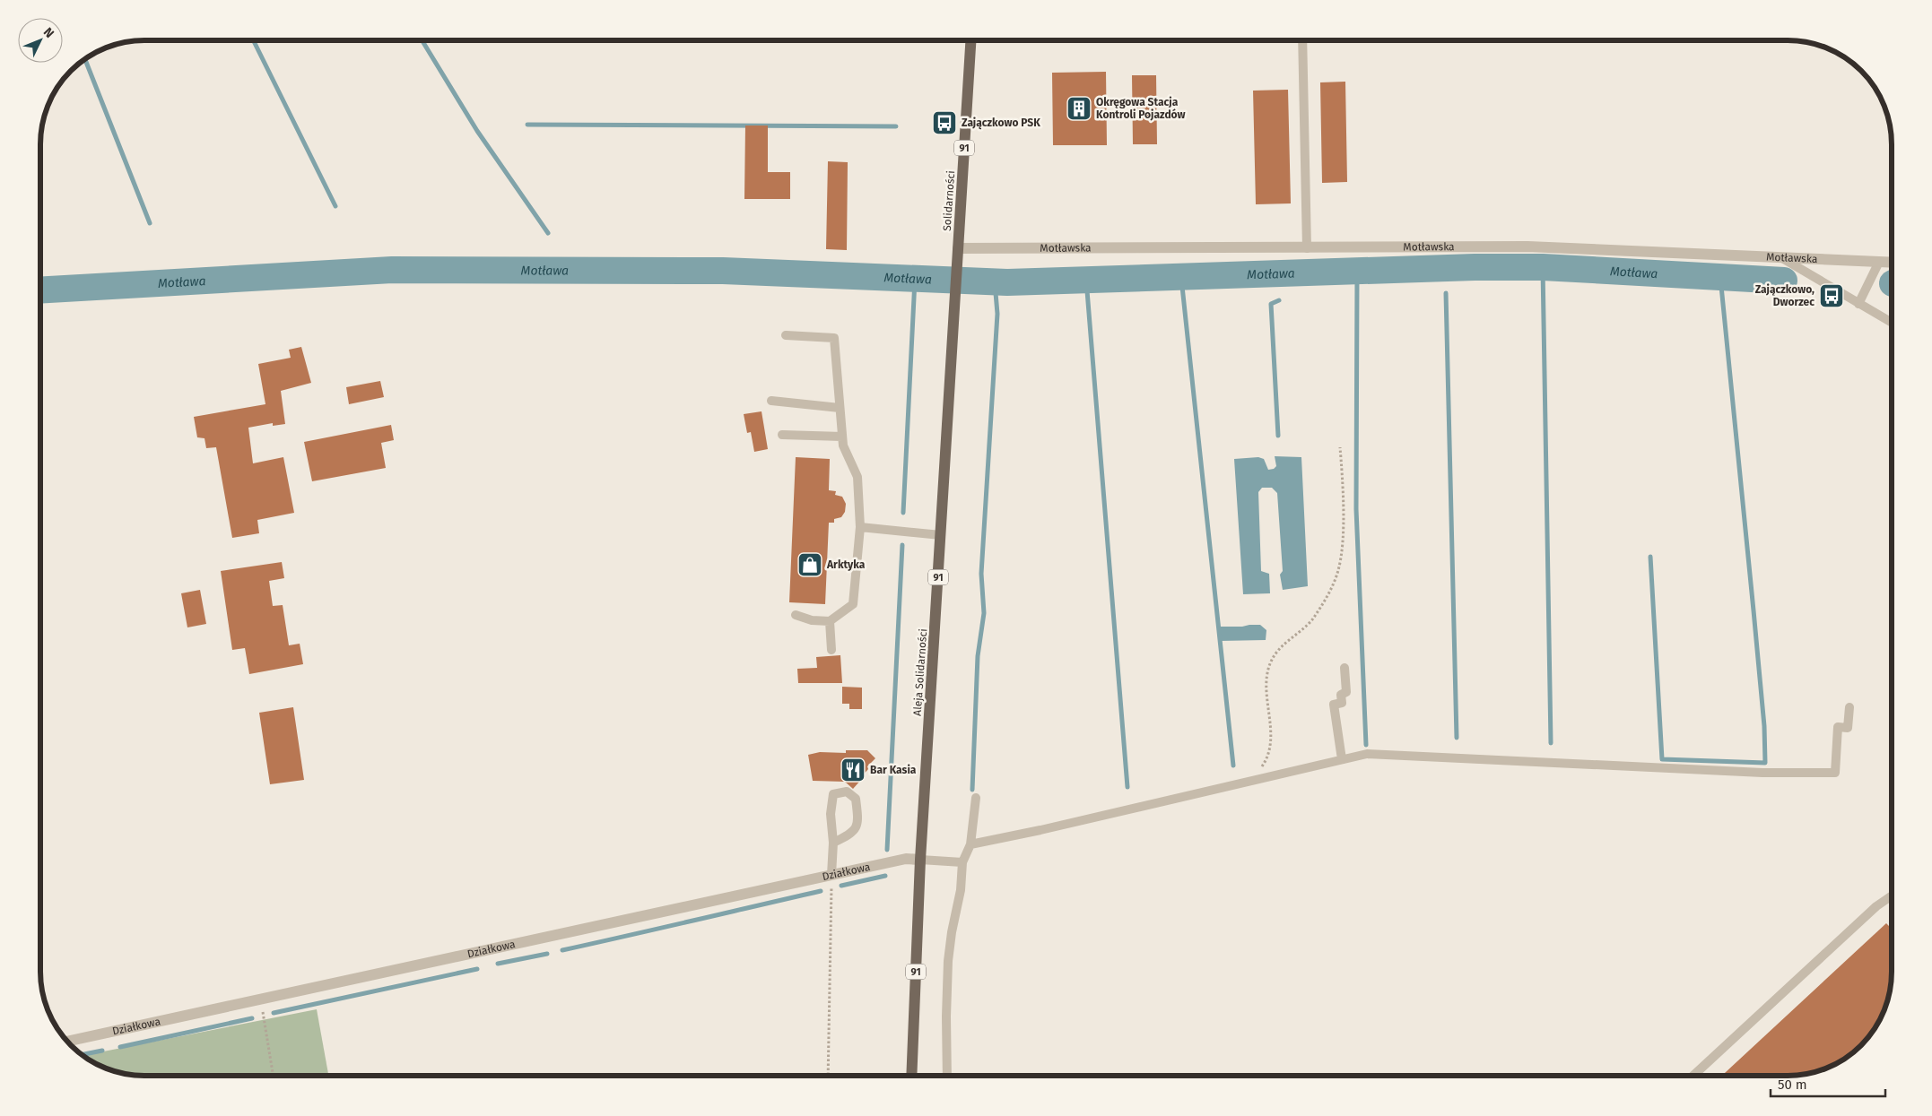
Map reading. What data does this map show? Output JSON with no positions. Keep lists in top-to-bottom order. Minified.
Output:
{"streets":{"main road":["91","Solidarności","Aleja Solidarności"],"street":["Motławska","Działkowa"]},"crossings":[["Solidarności","Motławska"],["Solidarności","Aleja Solidarności"],["Aleja Solidarności","Działkowa"]],"water":["Motława"],"places":{"building":["Okręgowa Stacja Kontroli Pojazdów"],"bus stop":["Zajączkowo PSK","Zajączkowo, Dworzec"],"shop":["Arktyka"],"restaurant":["Bar Kasia"]},"scale_bar":"50 m","north":"top right"}
